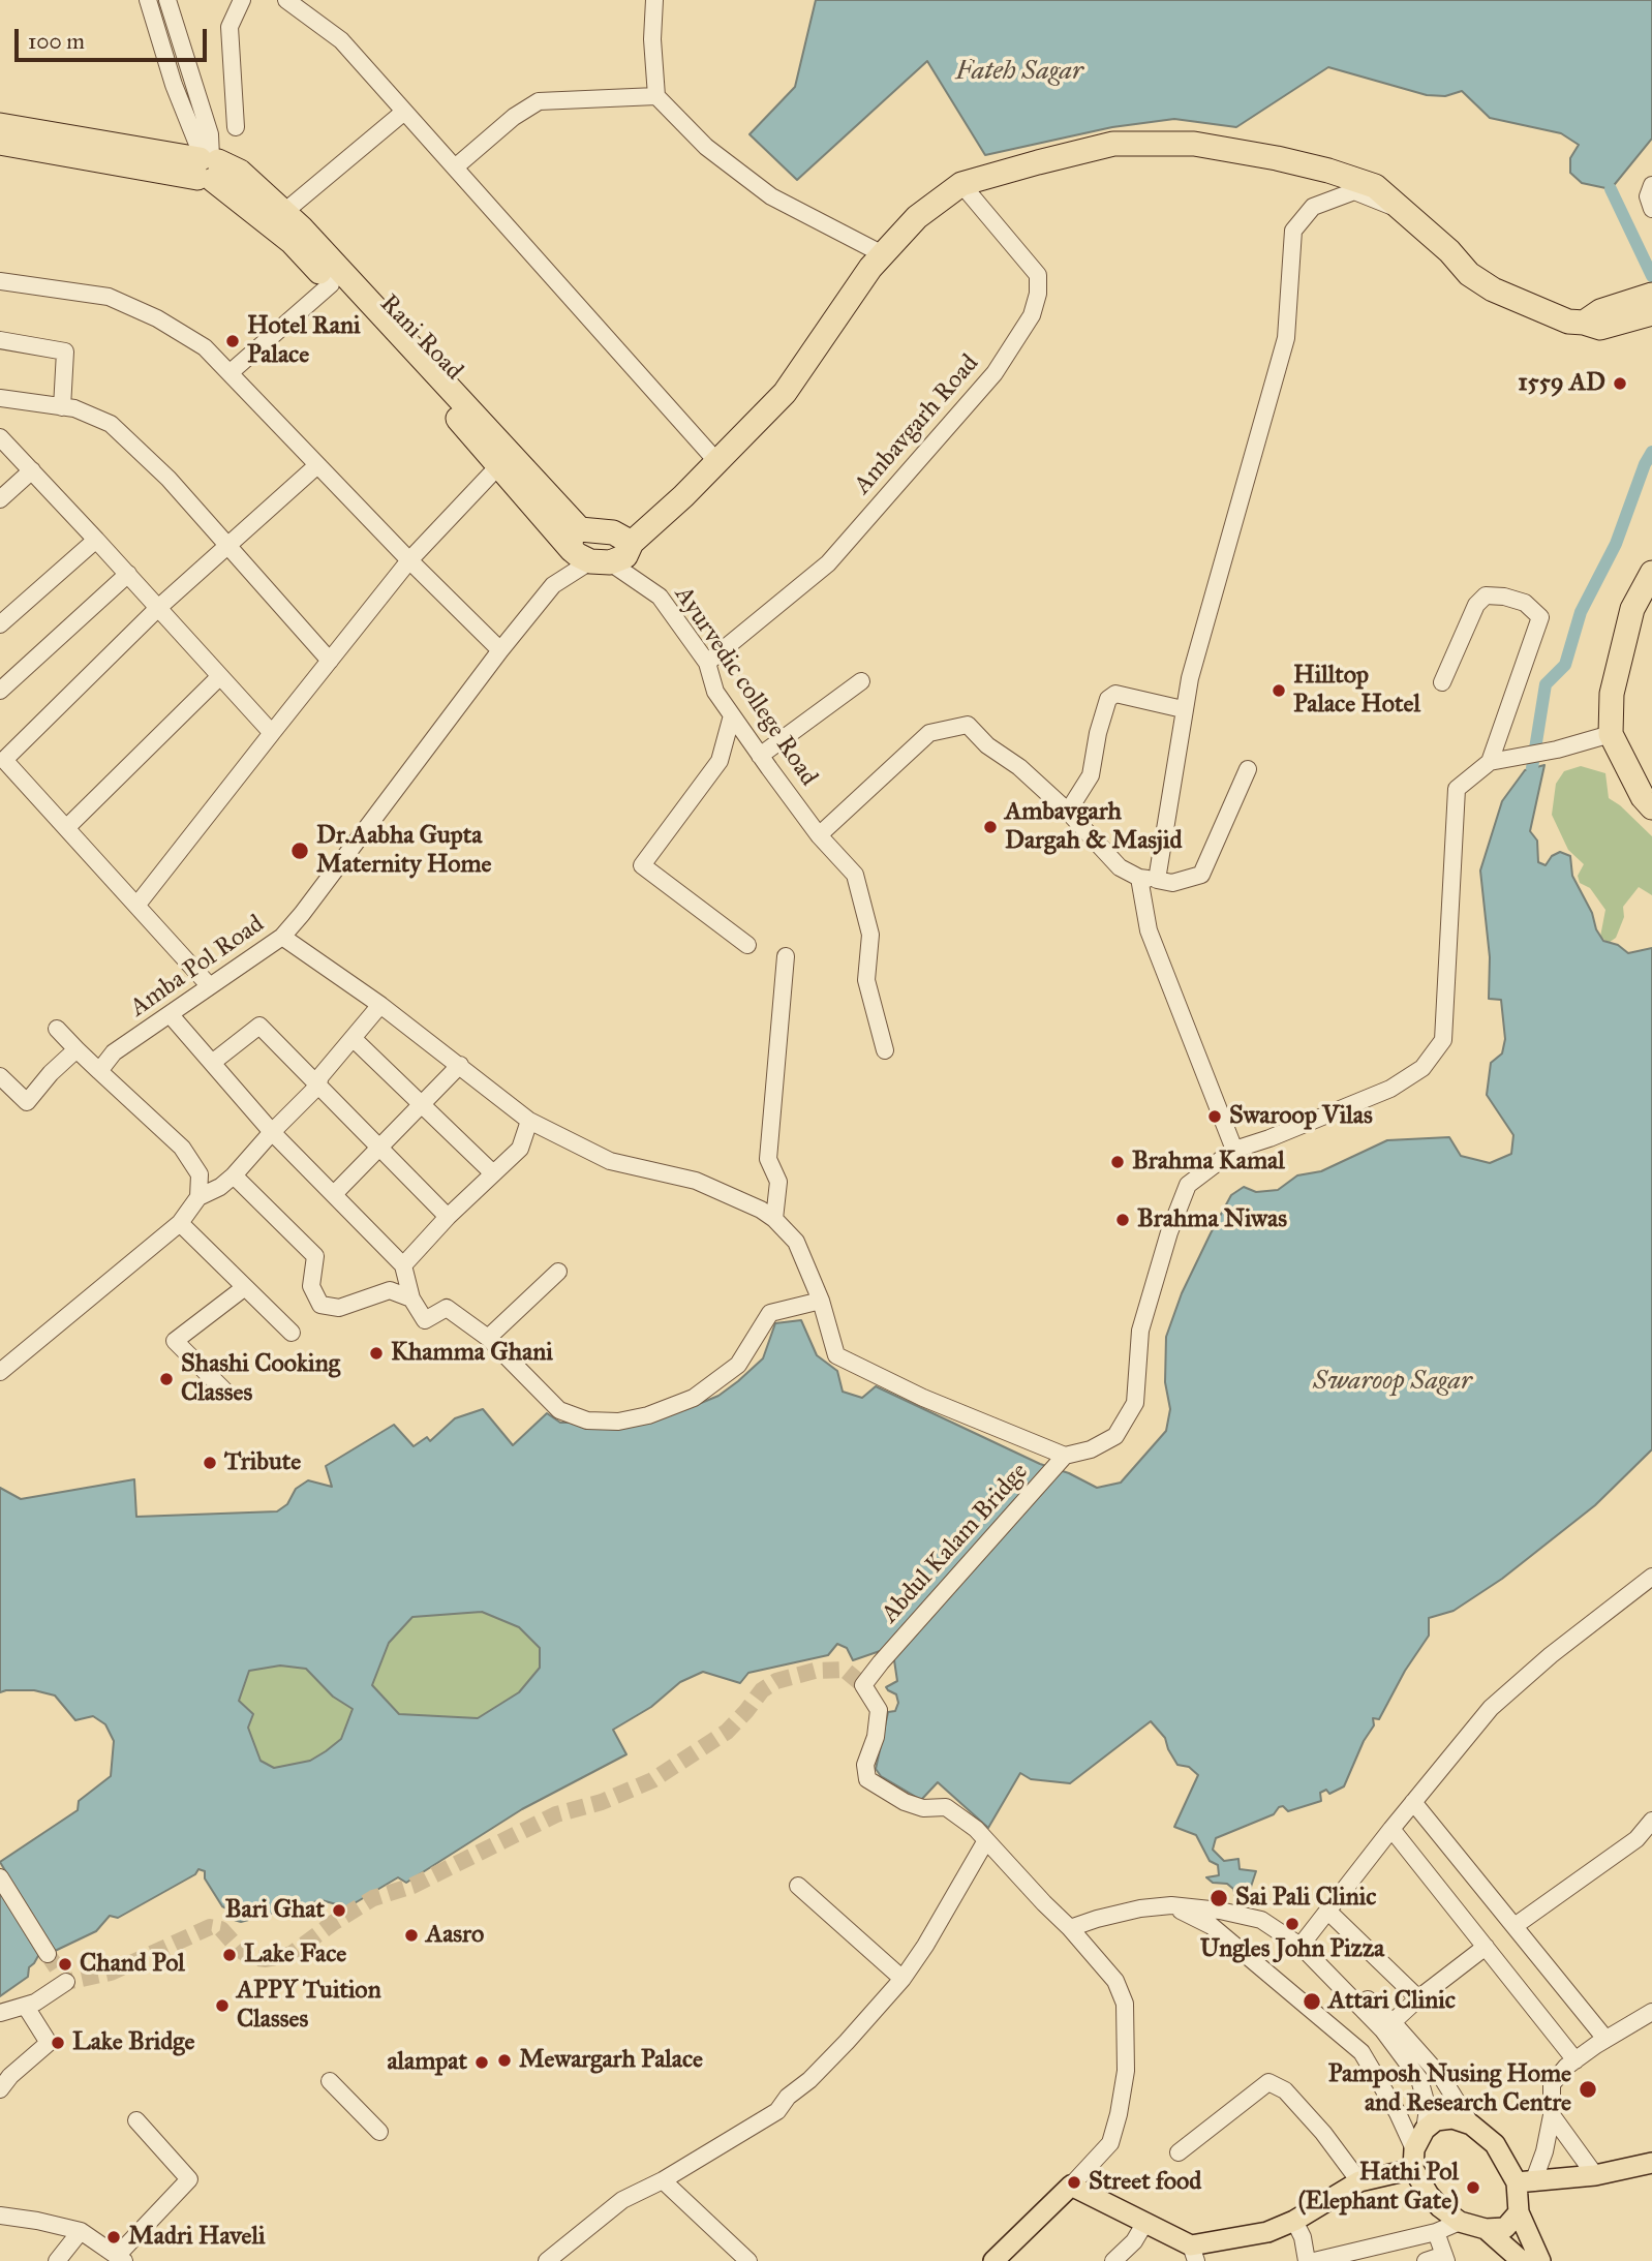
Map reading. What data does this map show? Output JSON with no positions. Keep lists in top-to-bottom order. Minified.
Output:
{"streets":{"highway":["Rani Road"],"street":["Ambavgarh Road","Ayurvedic college Road","Amba Pol Road","Abdul Kalam Bridge"]},"crossings":[["Rani Road","Ayurvedic college Road"],["Rani Road","Amba Pol Road"],["Ambavgarh Road","Ayurvedic college Road"],["Ayurvedic college Road","Amba Pol Road"]],"water":["Fateh Sagar","Swaroop Sagar"],"places":["Hotel Rani Palace","1559 AD","Hilltop Palace Hotel","Ambavgarh Dargah & Masjid","Dr.Aabha Gupta Maternity Home","Swaroop Vilas","Brahma Kamal","Brahma Niwas","Khamma Ghani","Shashi Cooking Classes","Tribute","Sai Pali Clinic","Bari Ghat","Ungles John Pizza","Aasro","Lake Face","Chand Pol","Attari Clinic","APPY Tuition Classes","Lake Bridge","Mewargarh Palace","alampat","Pamposh Nusing Home and Research Centre","Street food","Hathi Pol (Elephant Gate)","Madri Haveli"],"scale_bar":"100 m"}
